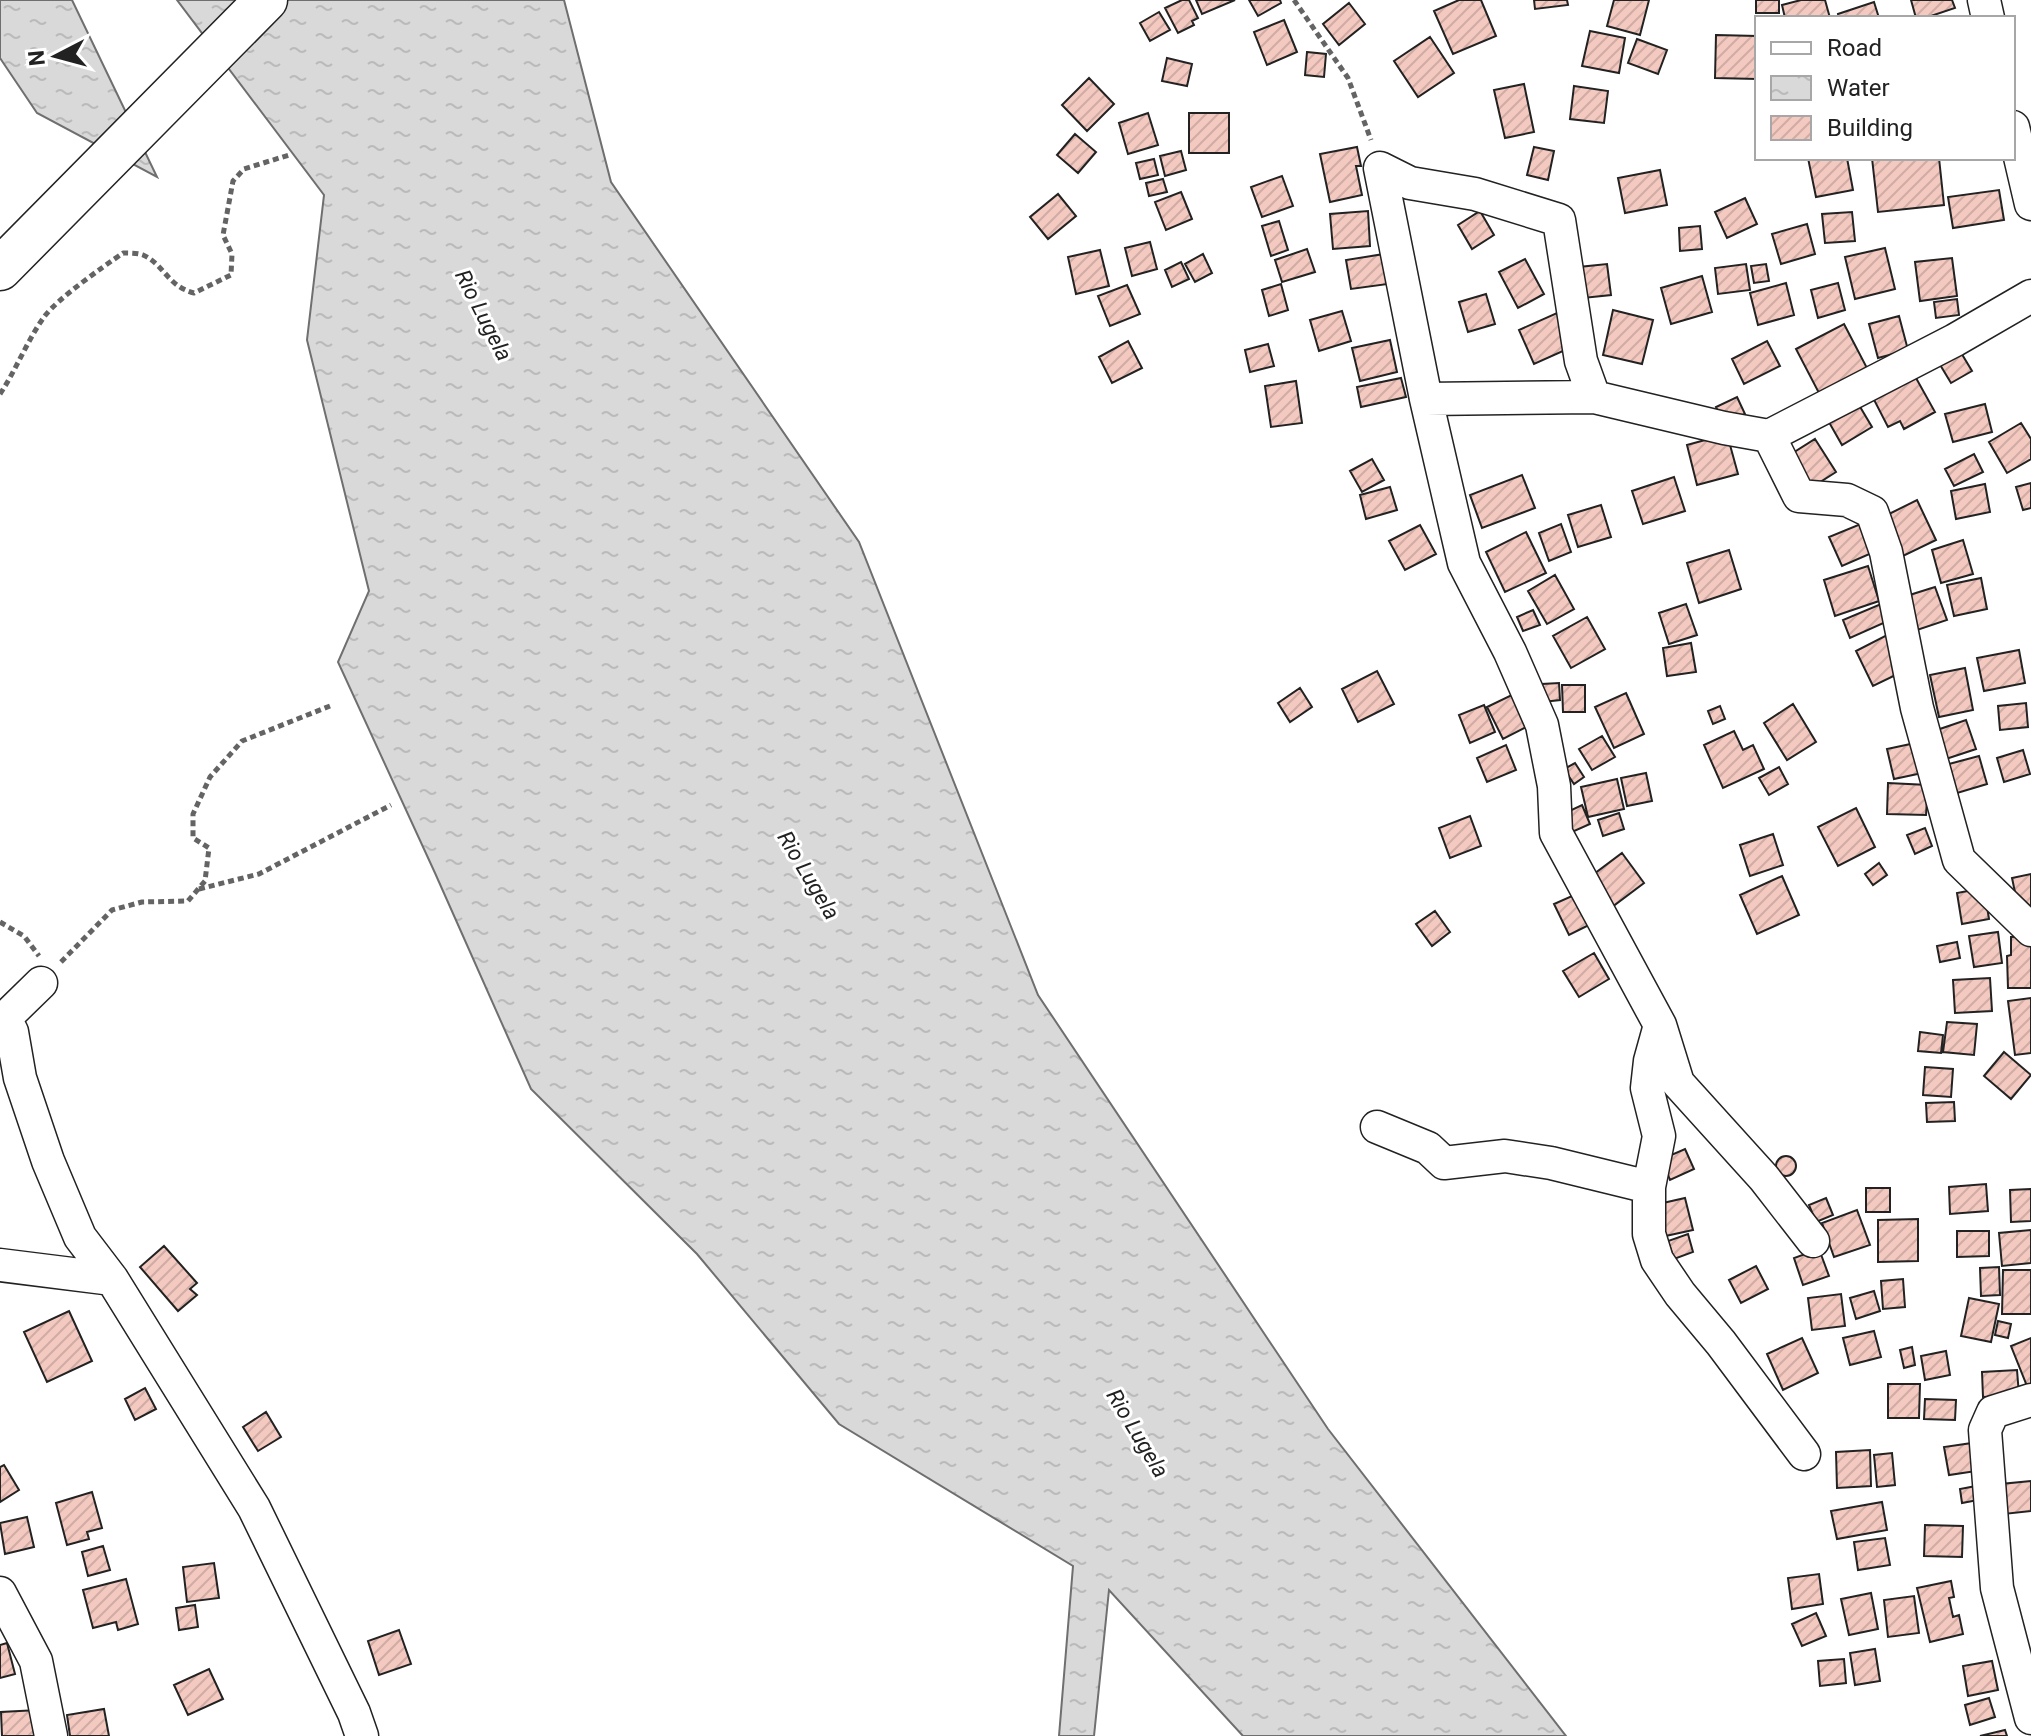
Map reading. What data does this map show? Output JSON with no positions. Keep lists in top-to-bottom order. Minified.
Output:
{"water":["Rio Lugela"],"legend":["Road","Water","Building"],"north":"left"}
